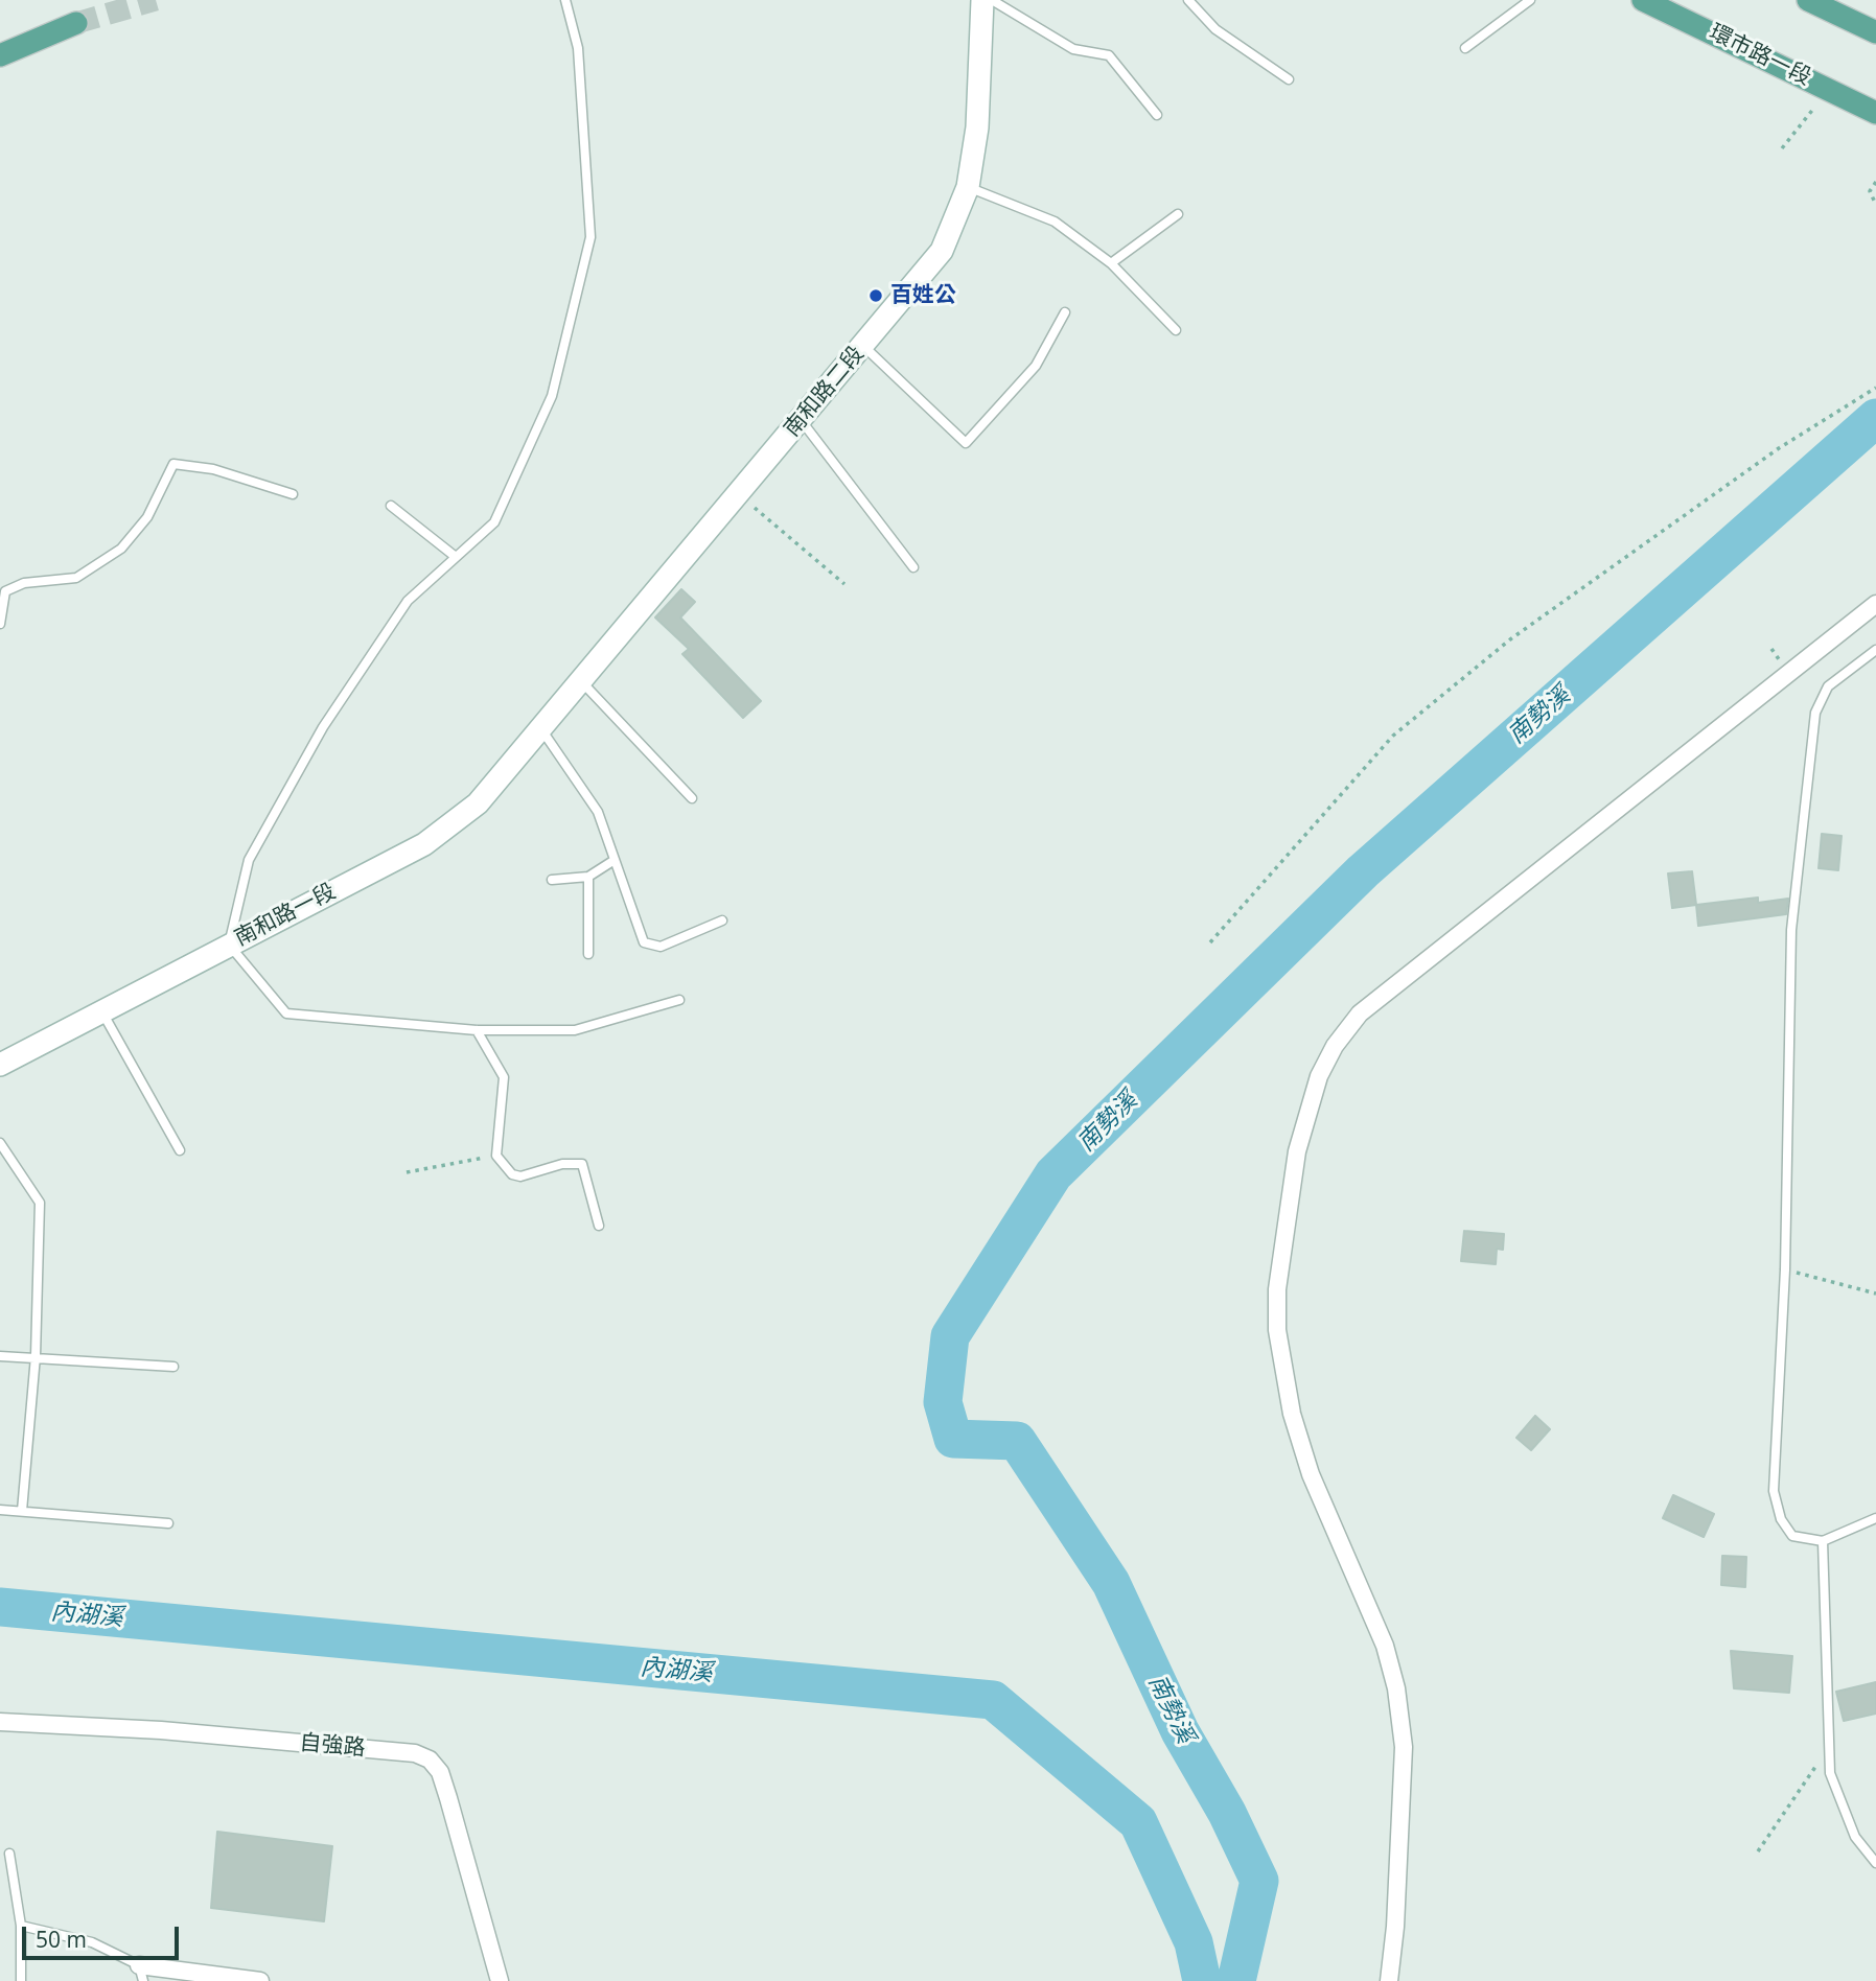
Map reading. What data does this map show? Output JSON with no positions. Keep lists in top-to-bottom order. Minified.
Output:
{"streets":{"main road":["環市路一段","南和路二段","南和路一段"],"street":["自強路"]},"crossings":[["南和路二段","南和路一段"]],"water":["南勢溪","內湖溪"],"places":["百姓公"],"scale_bar":"50 m"}
